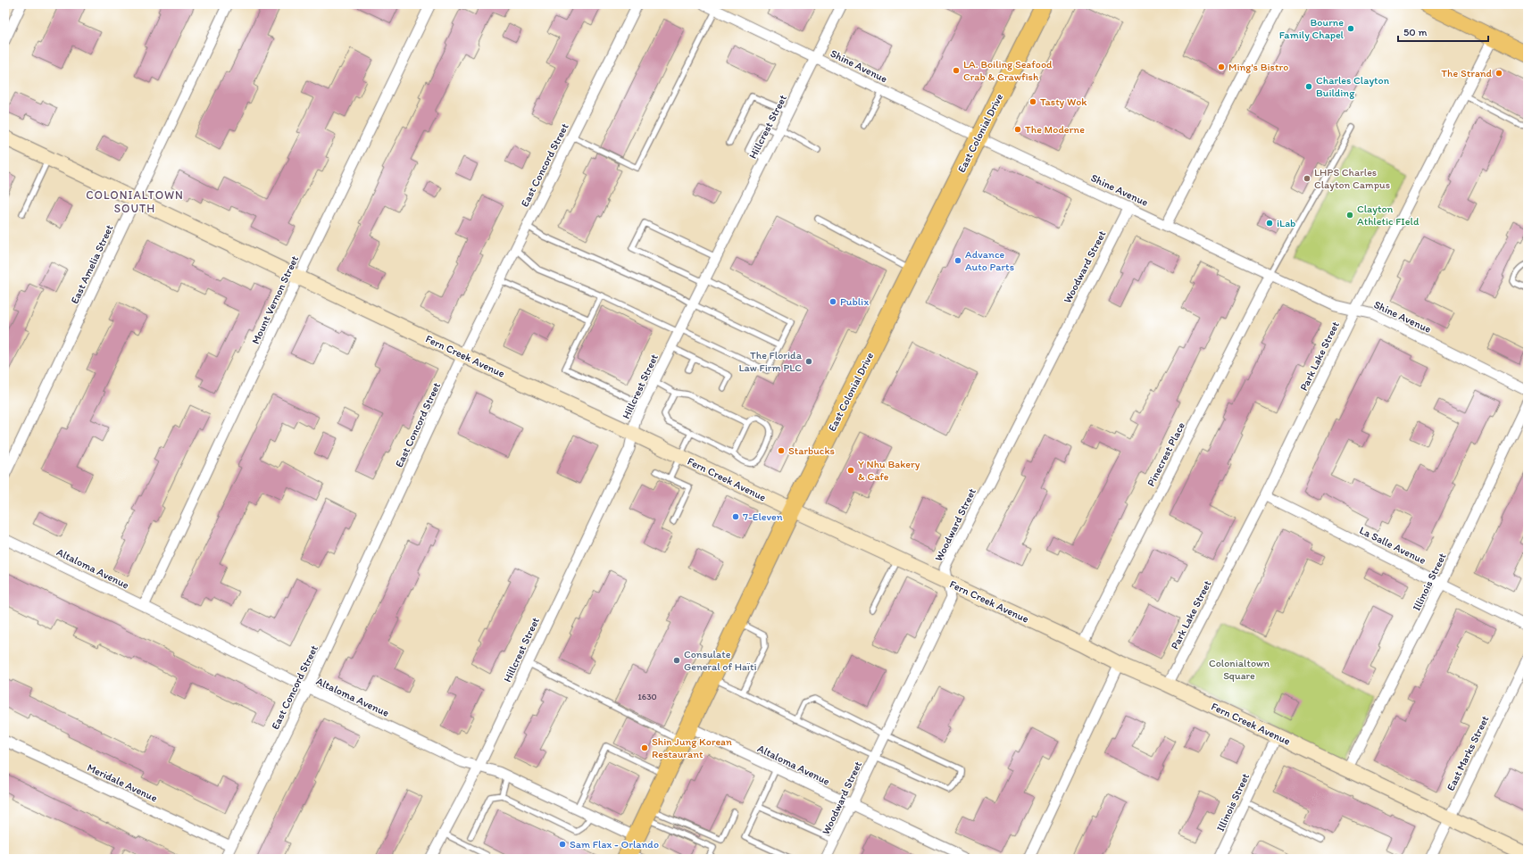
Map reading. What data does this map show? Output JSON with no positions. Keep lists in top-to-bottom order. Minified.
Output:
{"streets":{"highway":["East Colonial Drive"],"street":["Shine Avenue","Hillcrest Street","East Concord Street","East Amelia Street","Woodward Street","Mount Vernon Street","Fern Creek Avenue","Park Lake Street","Pinecrest Place","La Salle Avenue","Altaloma Avenue","Illinois Street","East Marks Street","Meridale Avenue"]},"crossings":[["Shine Avenue","Hillcrest Street"],["Shine Avenue","East Colonial Drive"],["Shine Avenue","Woodward Street"],["Shine Avenue","Park Lake Street"],["Shine Avenue","Pinecrest Place"],["Hillcrest Street","Fern Creek Avenue"],["Hillcrest Street","Altaloma Avenue"],["East Colonial Drive","Fern Creek Avenue"],["East Colonial Drive","Altaloma Avenue"],["East Concord Street","Fern Creek Avenue"],["East Concord Street","Altaloma Avenue"],["East Concord Street","Meridale Avenue"],["East Amelia Street","Fern Creek Avenue"],["Woodward Street","Fern Creek Avenue"],["Woodward Street","Altaloma Avenue"],["Mount Vernon Street","Fern Creek Avenue"],["Mount Vernon Street","Altaloma Avenue"],["Fern Creek Avenue","Park Lake Street"],["Fern Creek Avenue","Pinecrest Place"],["Fern Creek Avenue","Illinois Street"],["Fern Creek Avenue","East Marks Street"],["Park Lake Street","La Salle Avenue"],["La Salle Avenue","Illinois Street"]],"districts":["COLONIALTOWN SOUTH"],"parks":["Colonialtown Square"],"places":["Bourne Family Chapel","Ming's Bistro","LA. Boiling Seafood Crab & Crawfish","The Strand","Charles Clayton Building","Tasty Wok","The Moderne","LHPS Charles Clayton Campus","Clayton Athletic FIeld","iLab","Advance Auto Parts","Publix","The Florida Law Firm PLC","Starbucks","Y Nhu Bakery & Cafe","7-Eleven","Consulate General of Haïti","Shin Jung Korean Restaurant","Sam Flax - Orlando"],"house_numbers":["1630"],"scale_bar":"50 m"}
